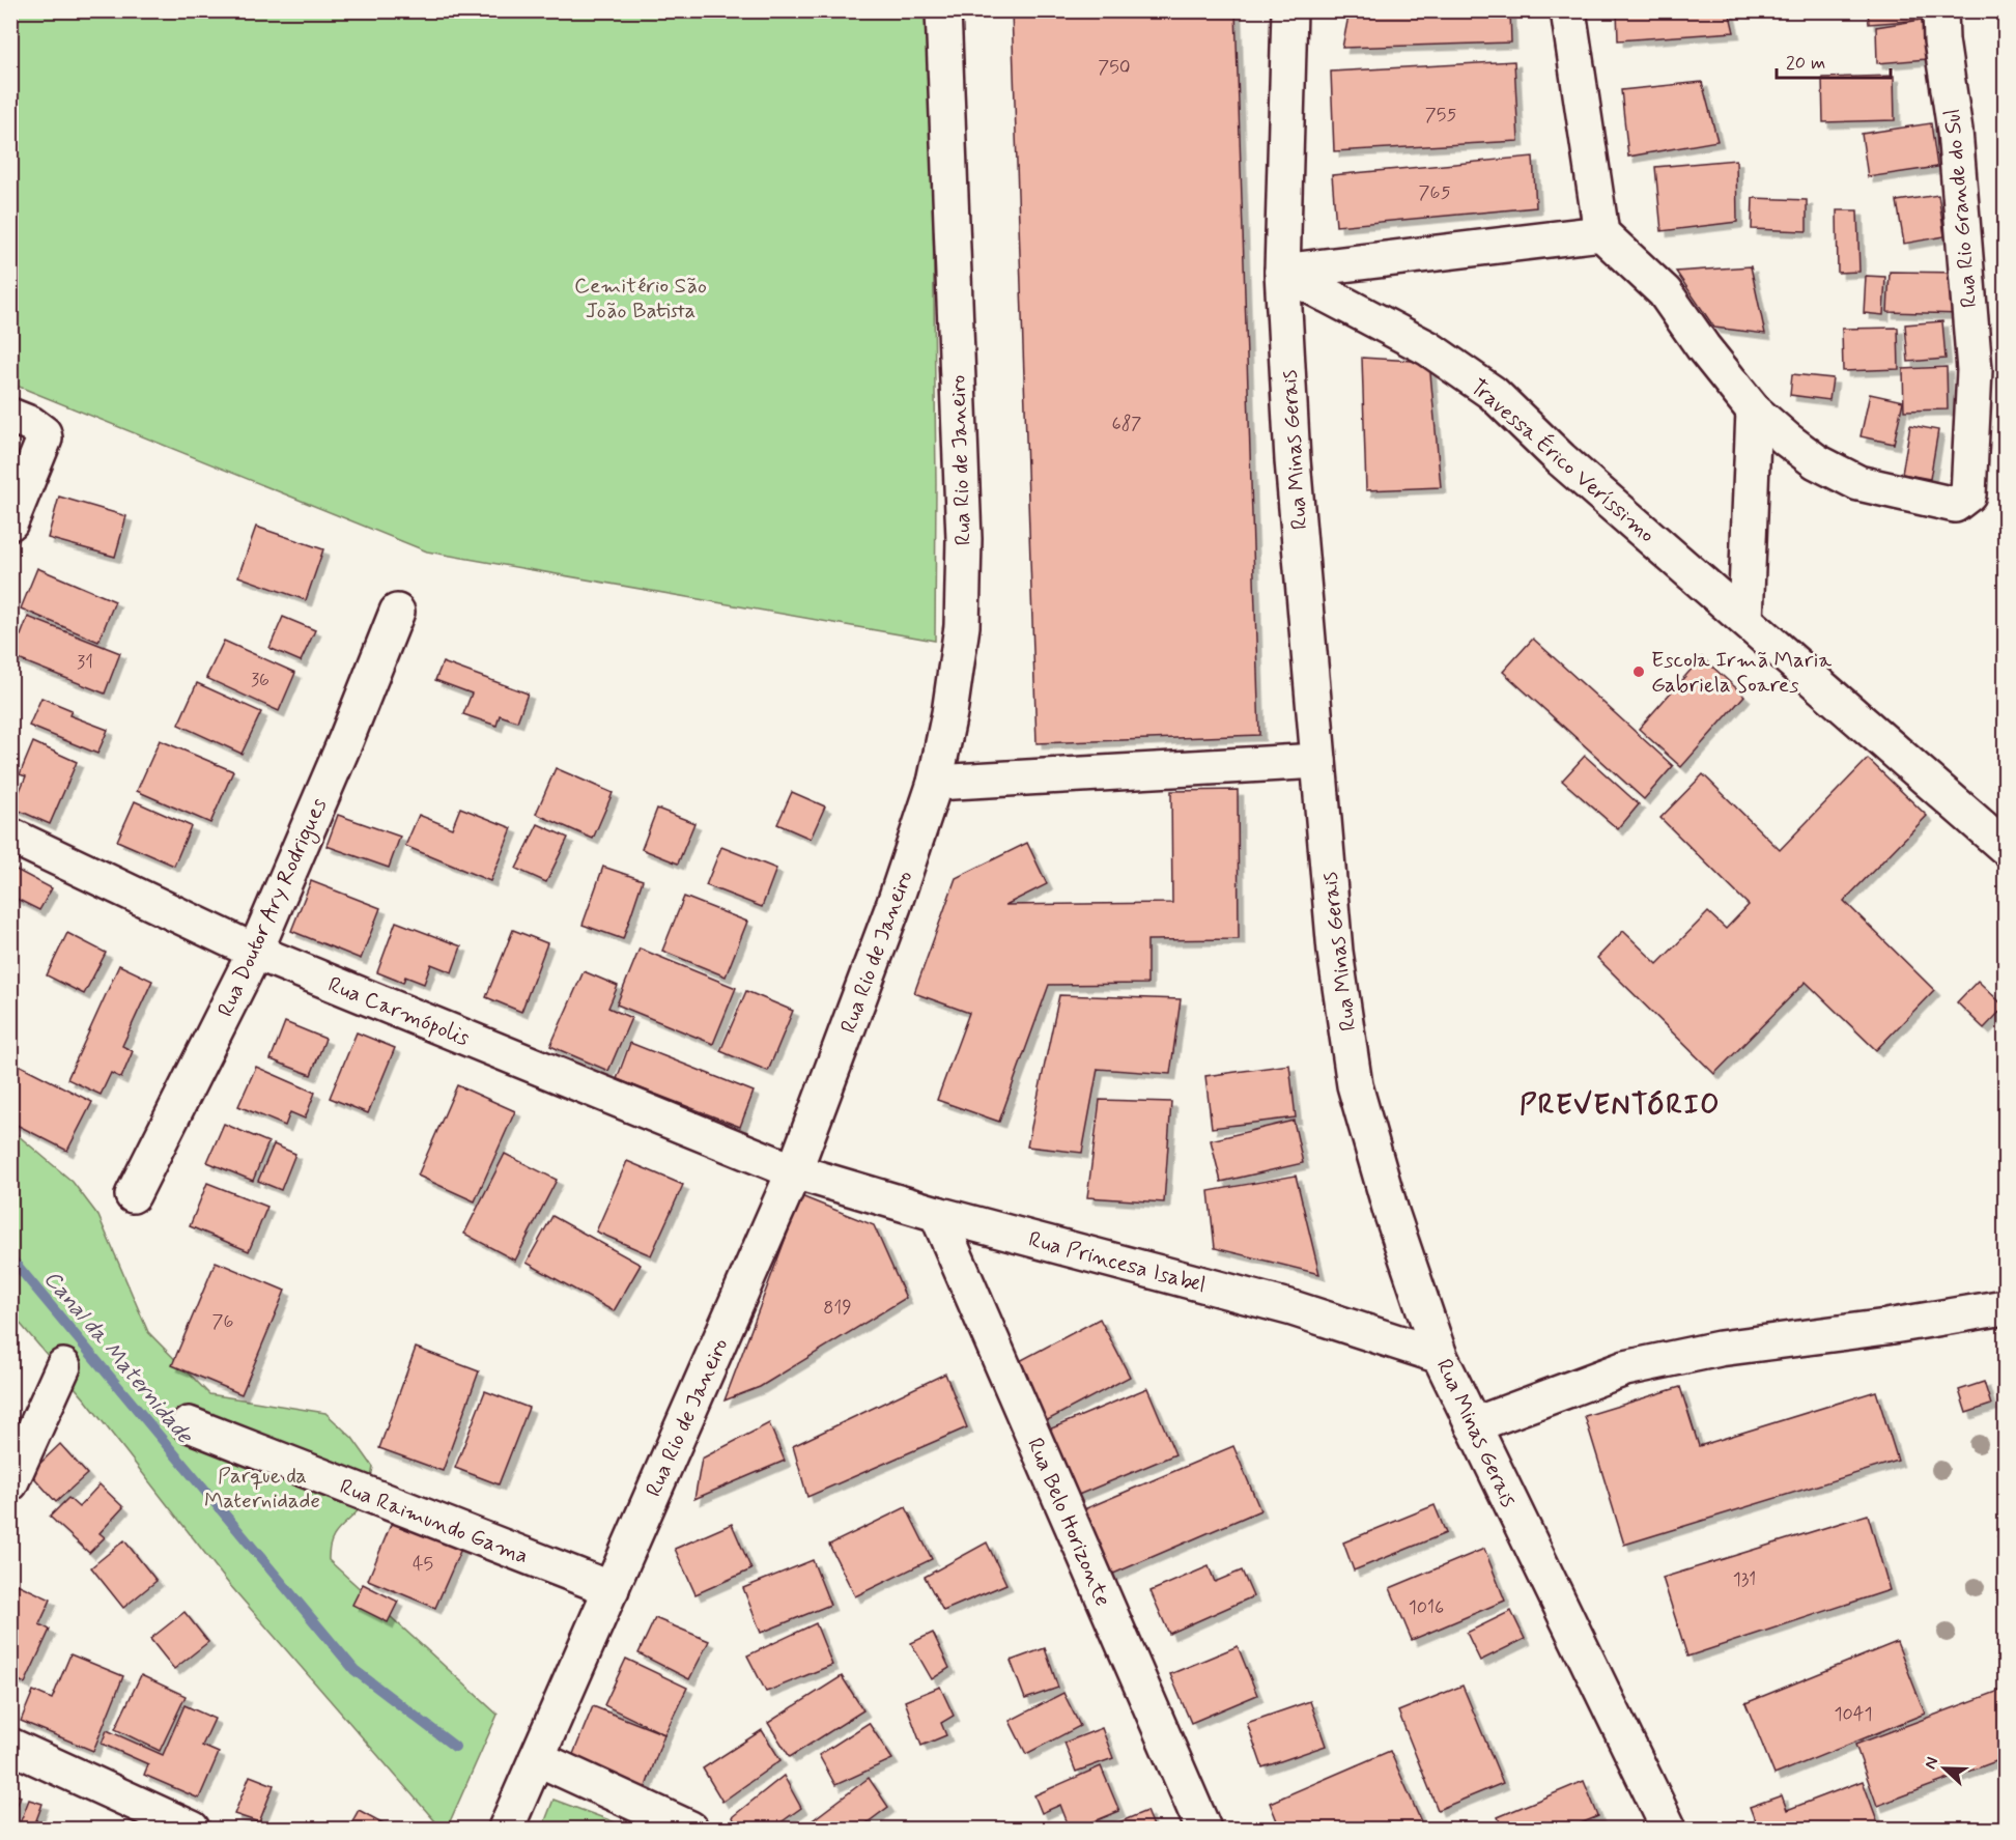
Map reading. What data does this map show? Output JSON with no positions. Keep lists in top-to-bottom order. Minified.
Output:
{"streets":{"street":["Rua Rio Grande do Sul","Rua Minas Gerais","Rua Rio de Janeiro","Travessa Érico Veríssimo","Rua Doutor Ary Rodrigues","Rua Carmópolis","Rua Princesa Isabel","Rua Raimundo Gama","Rua Belo Horizonte"]},"crossings":[["Rua Minas Gerais","Travessa Érico Veríssimo"],["Rua Minas Gerais","Rua Princesa Isabel"],["Rua Rio de Janeiro","Rua Carmópolis"],["Rua Rio de Janeiro","Rua Princesa Isabel"],["Rua Rio de Janeiro","Rua Raimundo Gama"],["Rua Doutor Ary Rodrigues","Rua Carmópolis"],["Rua Carmópolis","Rua Princesa Isabel"],["Rua Princesa Isabel","Rua Belo Horizonte"]],"districts":["PREVENTÓRIO"],"water":["Canal da Maternidade"],"parks":["Cemitério São João Batista","Parque da Maternidade"],"places":["Escola Irmã Maria Gabriela Soares"],"house_numbers":["750","755","765","687","31","36","819","76","45","131","1016","1041"],"scale_bar":"20 m","north":"left"}
